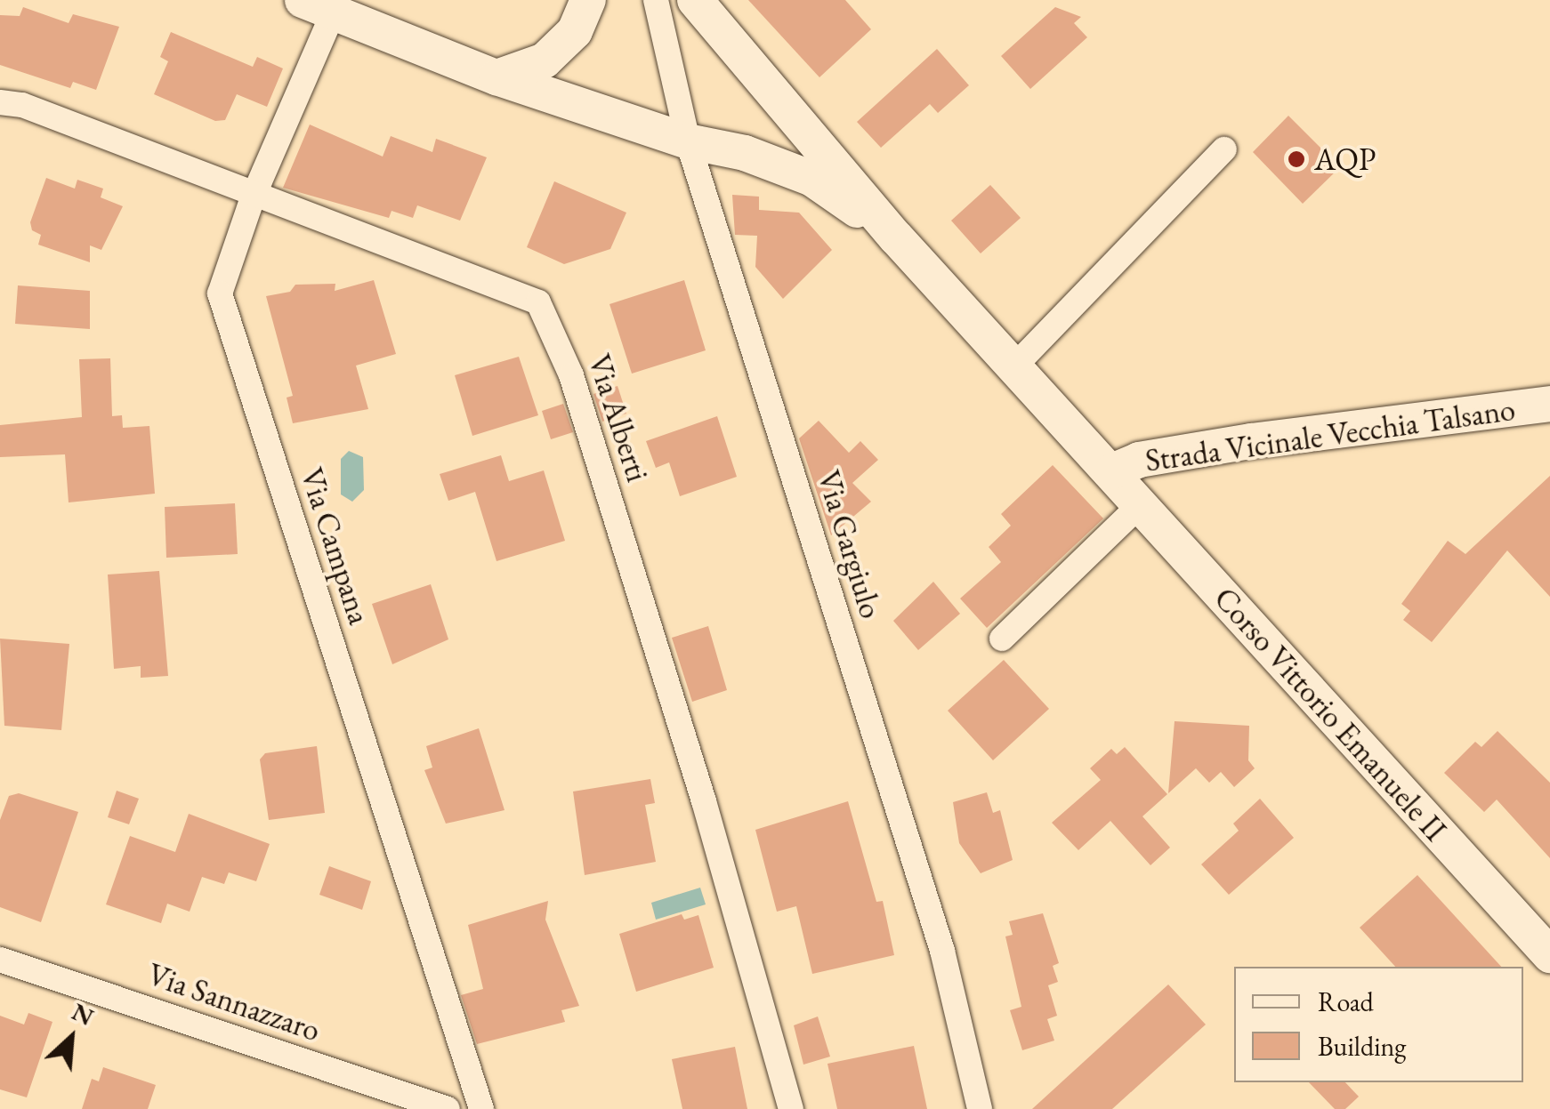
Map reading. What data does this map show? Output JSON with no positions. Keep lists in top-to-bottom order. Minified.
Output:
{"streets":{"street":["Via Alberti","Strada Vicinale Vecchia Talsano","Via Gargiulo","Via Campana","Corso Vittorio Emanuele II","Via Sannazzaro"]},"crossings":[["Via Alberti","Via Campana"],["Strada Vicinale Vecchia Talsano","Corso Vittorio Emanuele II"]],"places":["AQP"],"legend":["Road","Building"],"north":"top right"}
